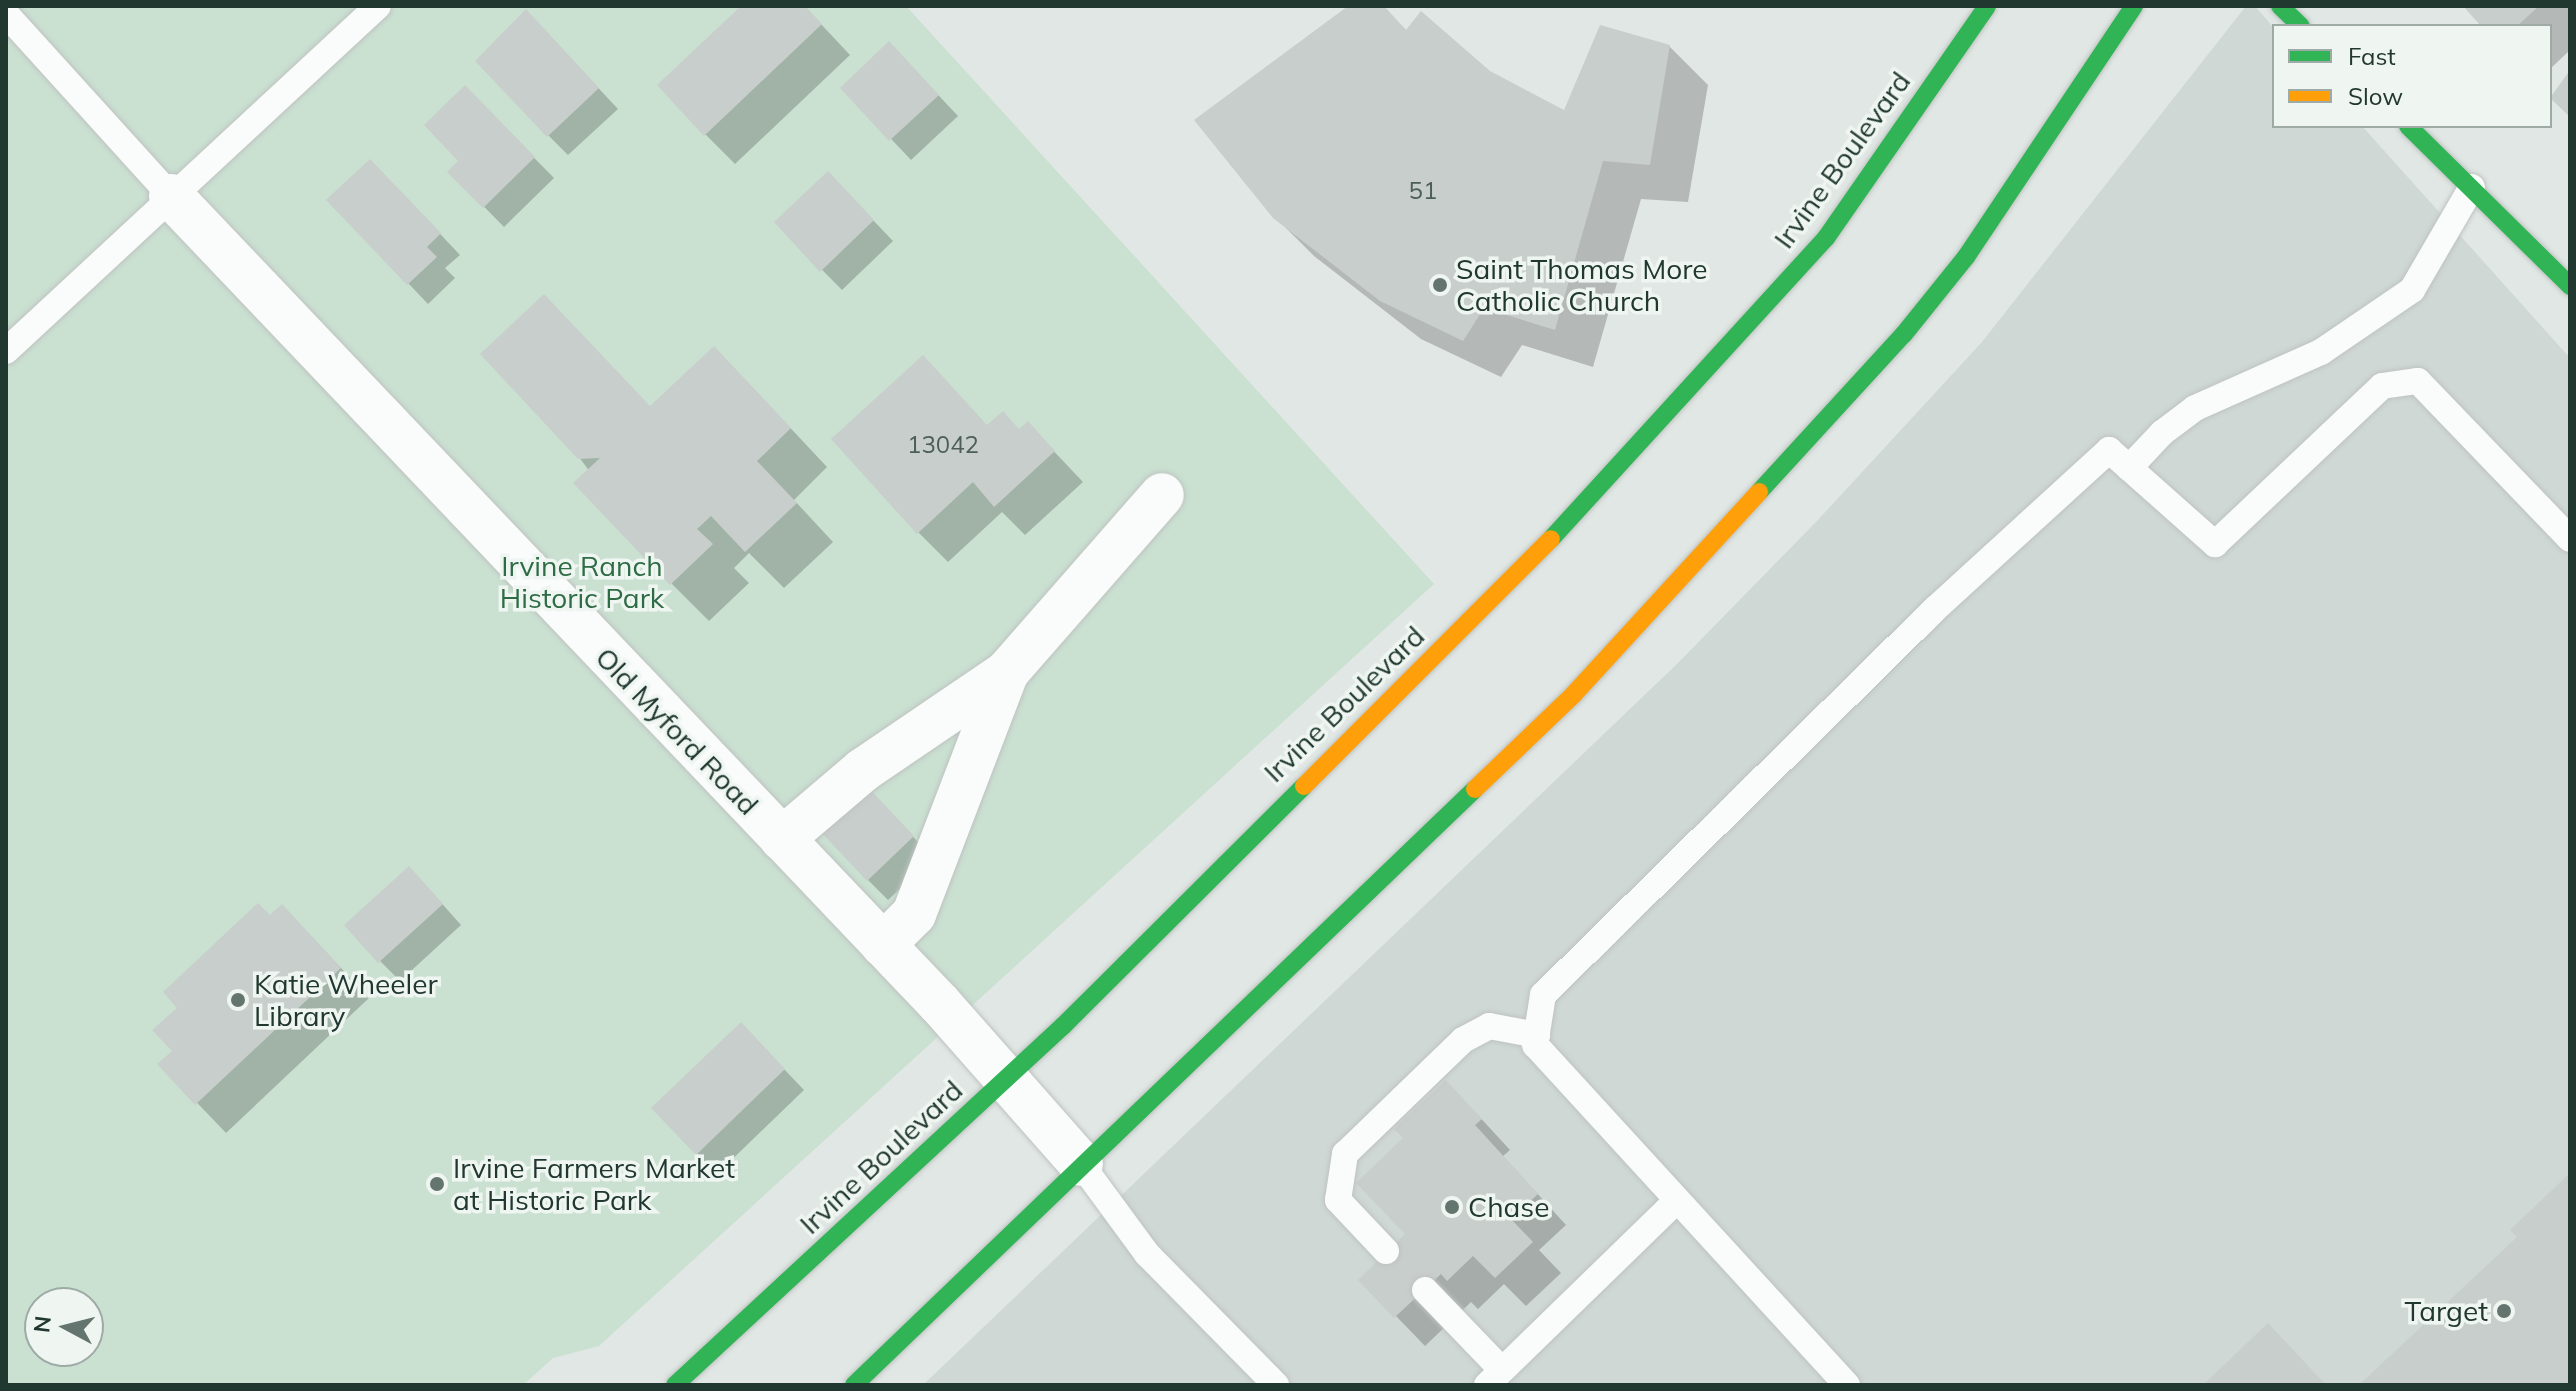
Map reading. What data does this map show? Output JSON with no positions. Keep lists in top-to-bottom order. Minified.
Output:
{"streets":{"main road":["Irvine Boulevard"],"street":["Old Myford Road"]},"crossings":[["Irvine Boulevard","Old Myford Road"]],"parks":["Irvine Ranch Historic Park"],"places":["Saint Thomas More Catholic Church","Katie Wheeler Library","Irvine Farmers Market at Historic Park","Chase","Target"],"house_numbers":["51","13042"],"legend":["Fast","Slow"],"north":"left"}
